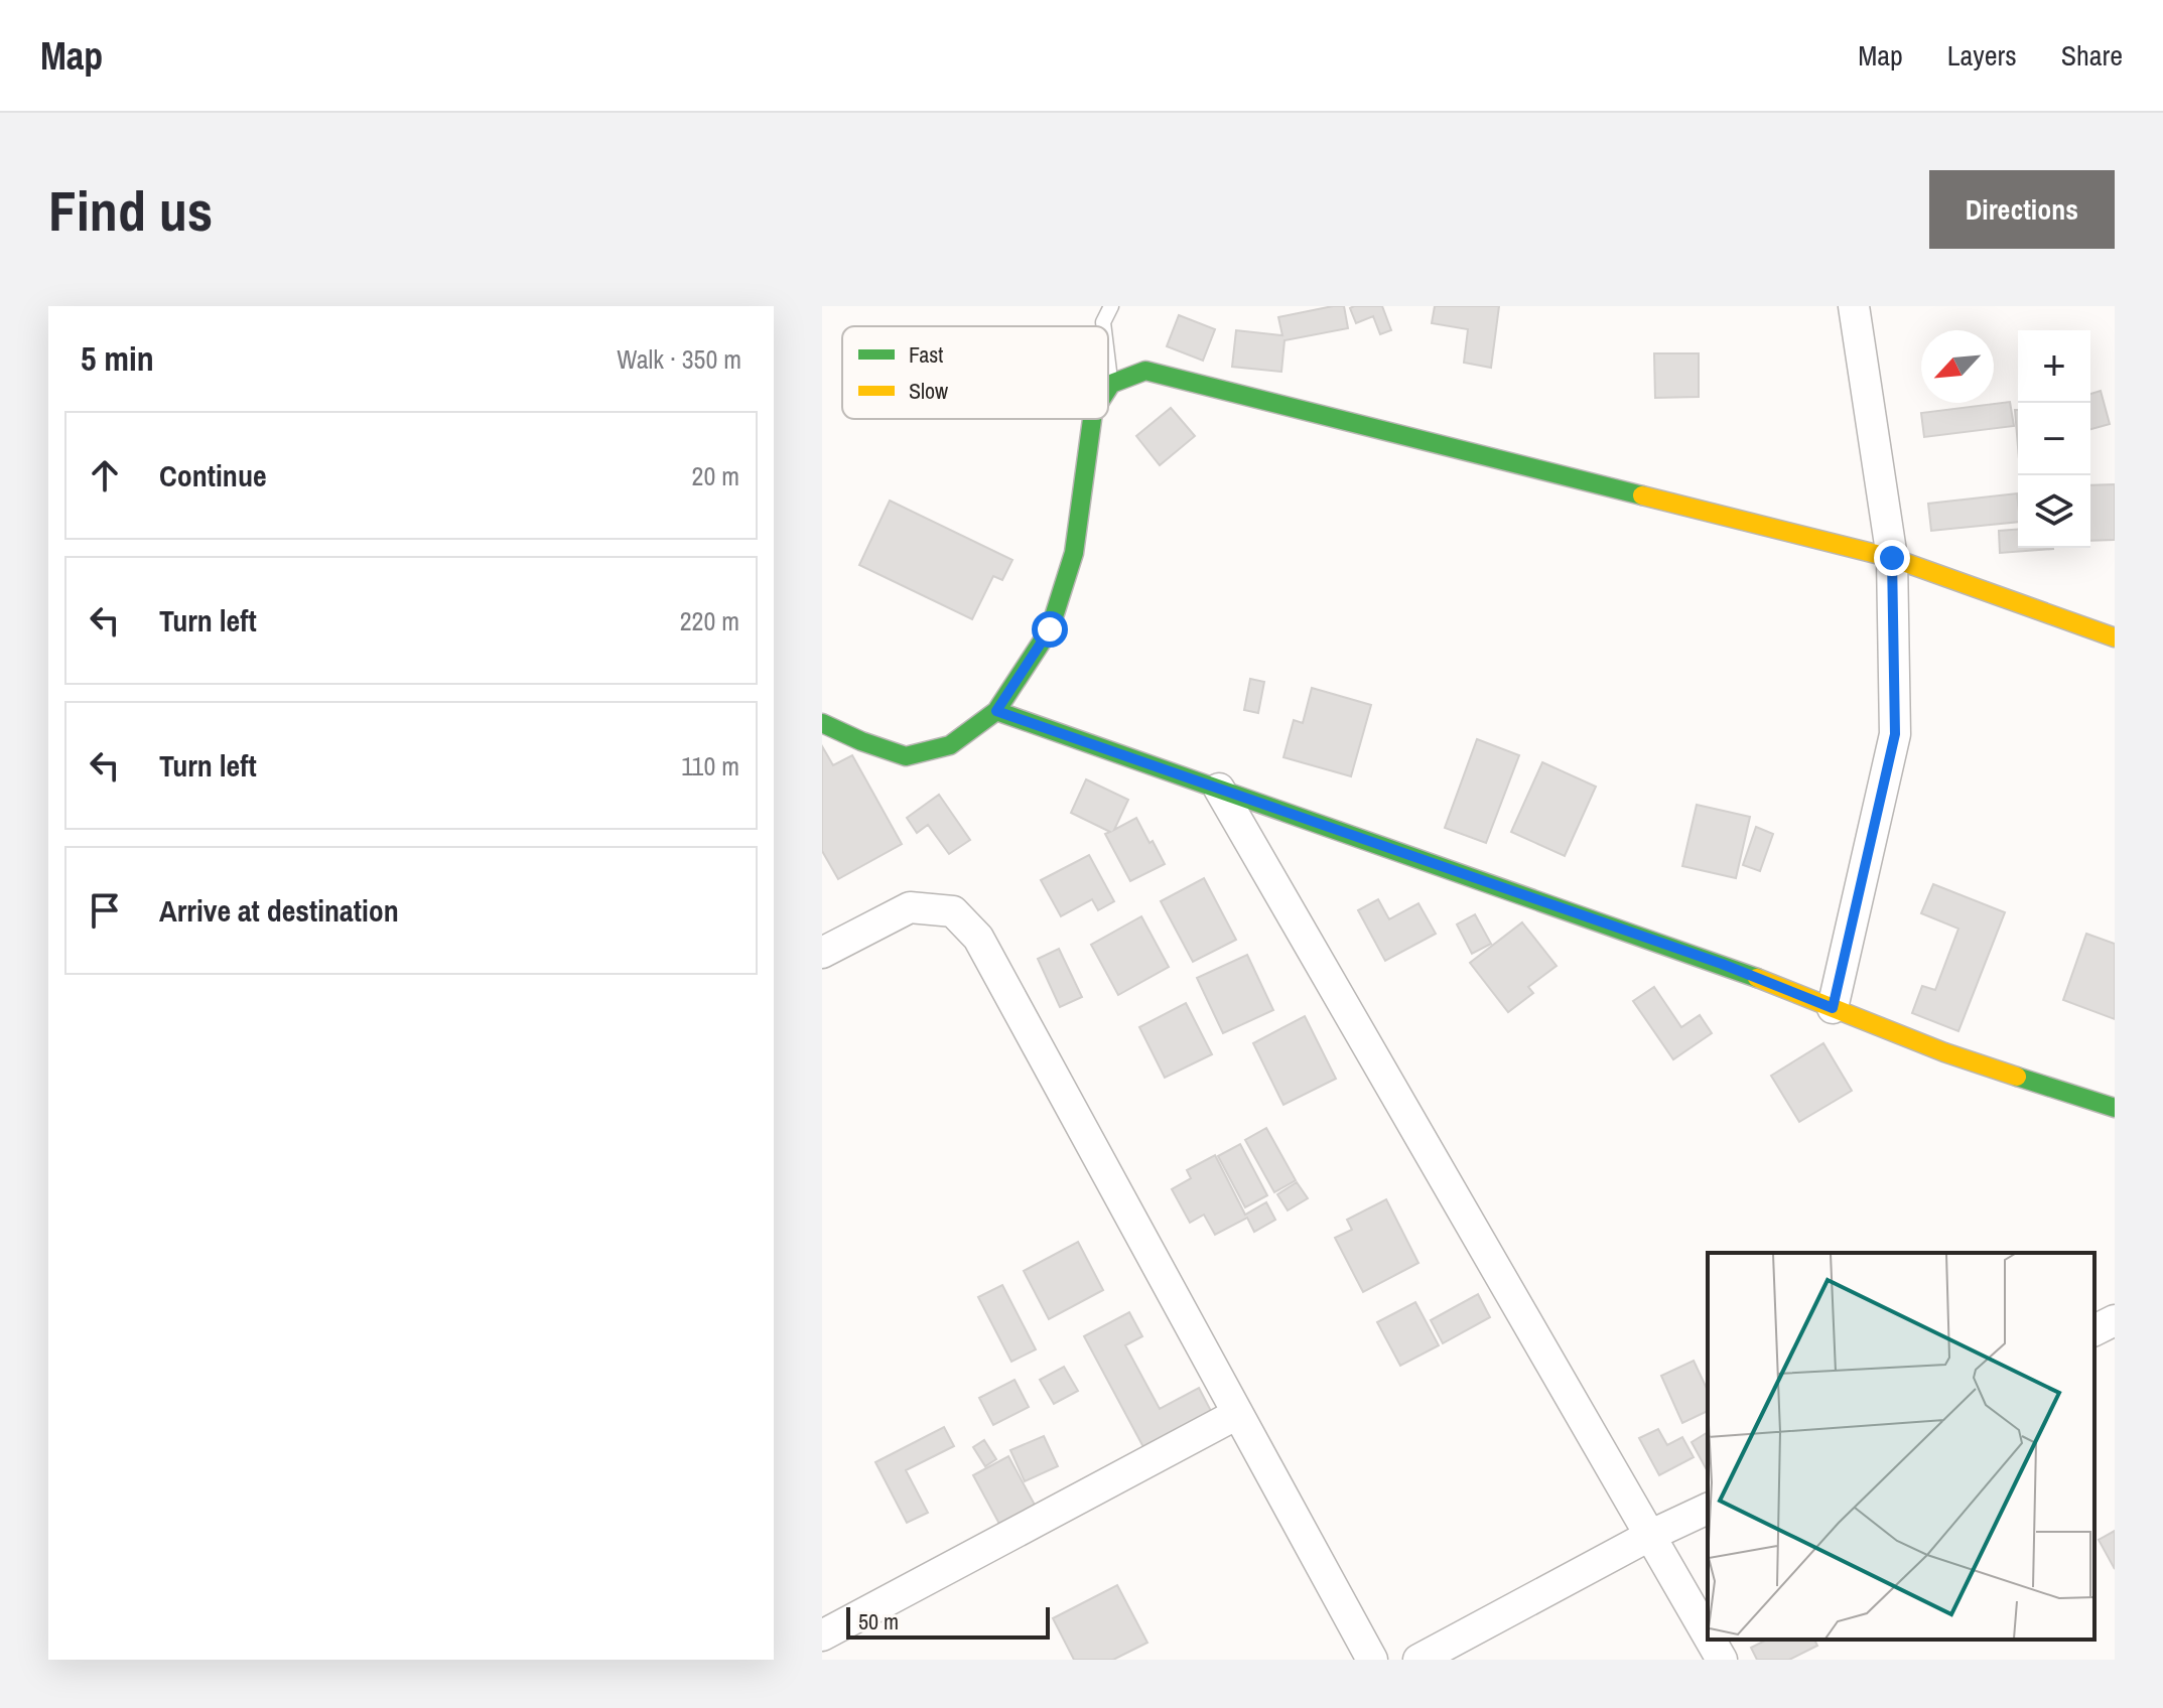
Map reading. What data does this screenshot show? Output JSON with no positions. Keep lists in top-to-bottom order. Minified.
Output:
{"legend":["Fast","Slow"],"scale_bar":"50 m","north":"bottom left","page":{"header":"Map","nav":["Map","Layers","Share"],"buttons":"Directions","title":"Find us","heading":["5 min","Walk · 350 m"],"map_buttons":["+","−"],"list":[["Continue","20 m"],["Turn left","220 m"],["Turn left","110 m"],"Arrive at destination"],"scale":"50 m"}}
